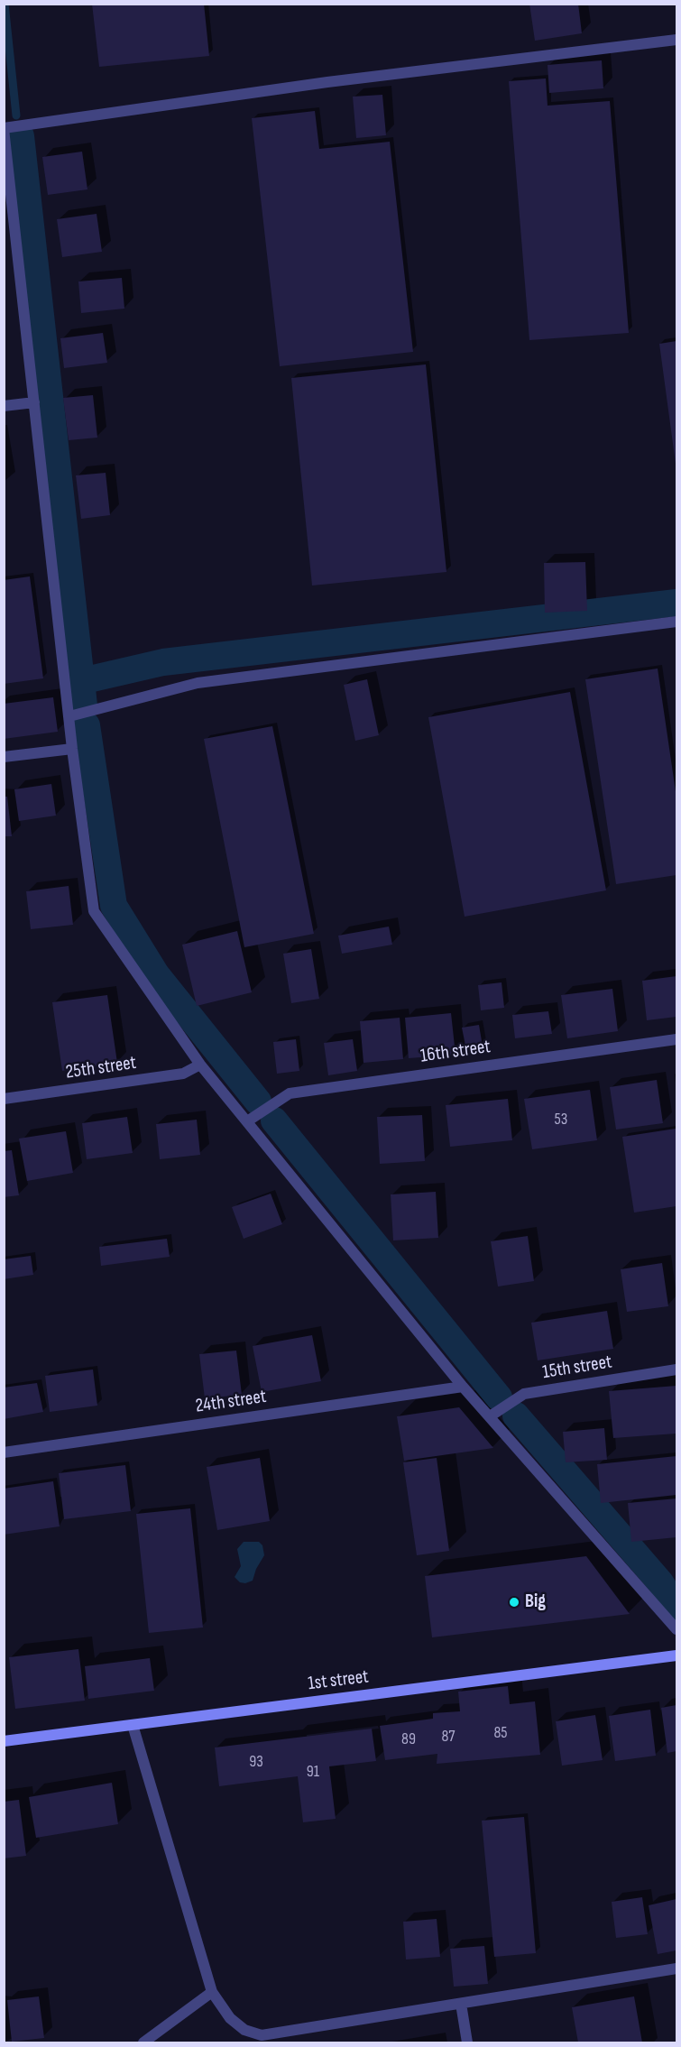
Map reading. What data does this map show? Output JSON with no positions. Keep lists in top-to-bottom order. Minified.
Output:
{"streets":{"main road":["1st street"],"street":["16th street","25th street","15th street","24th street"]},"places":["Big"],"house_numbers":["53","85","87","89","93","91"]}
